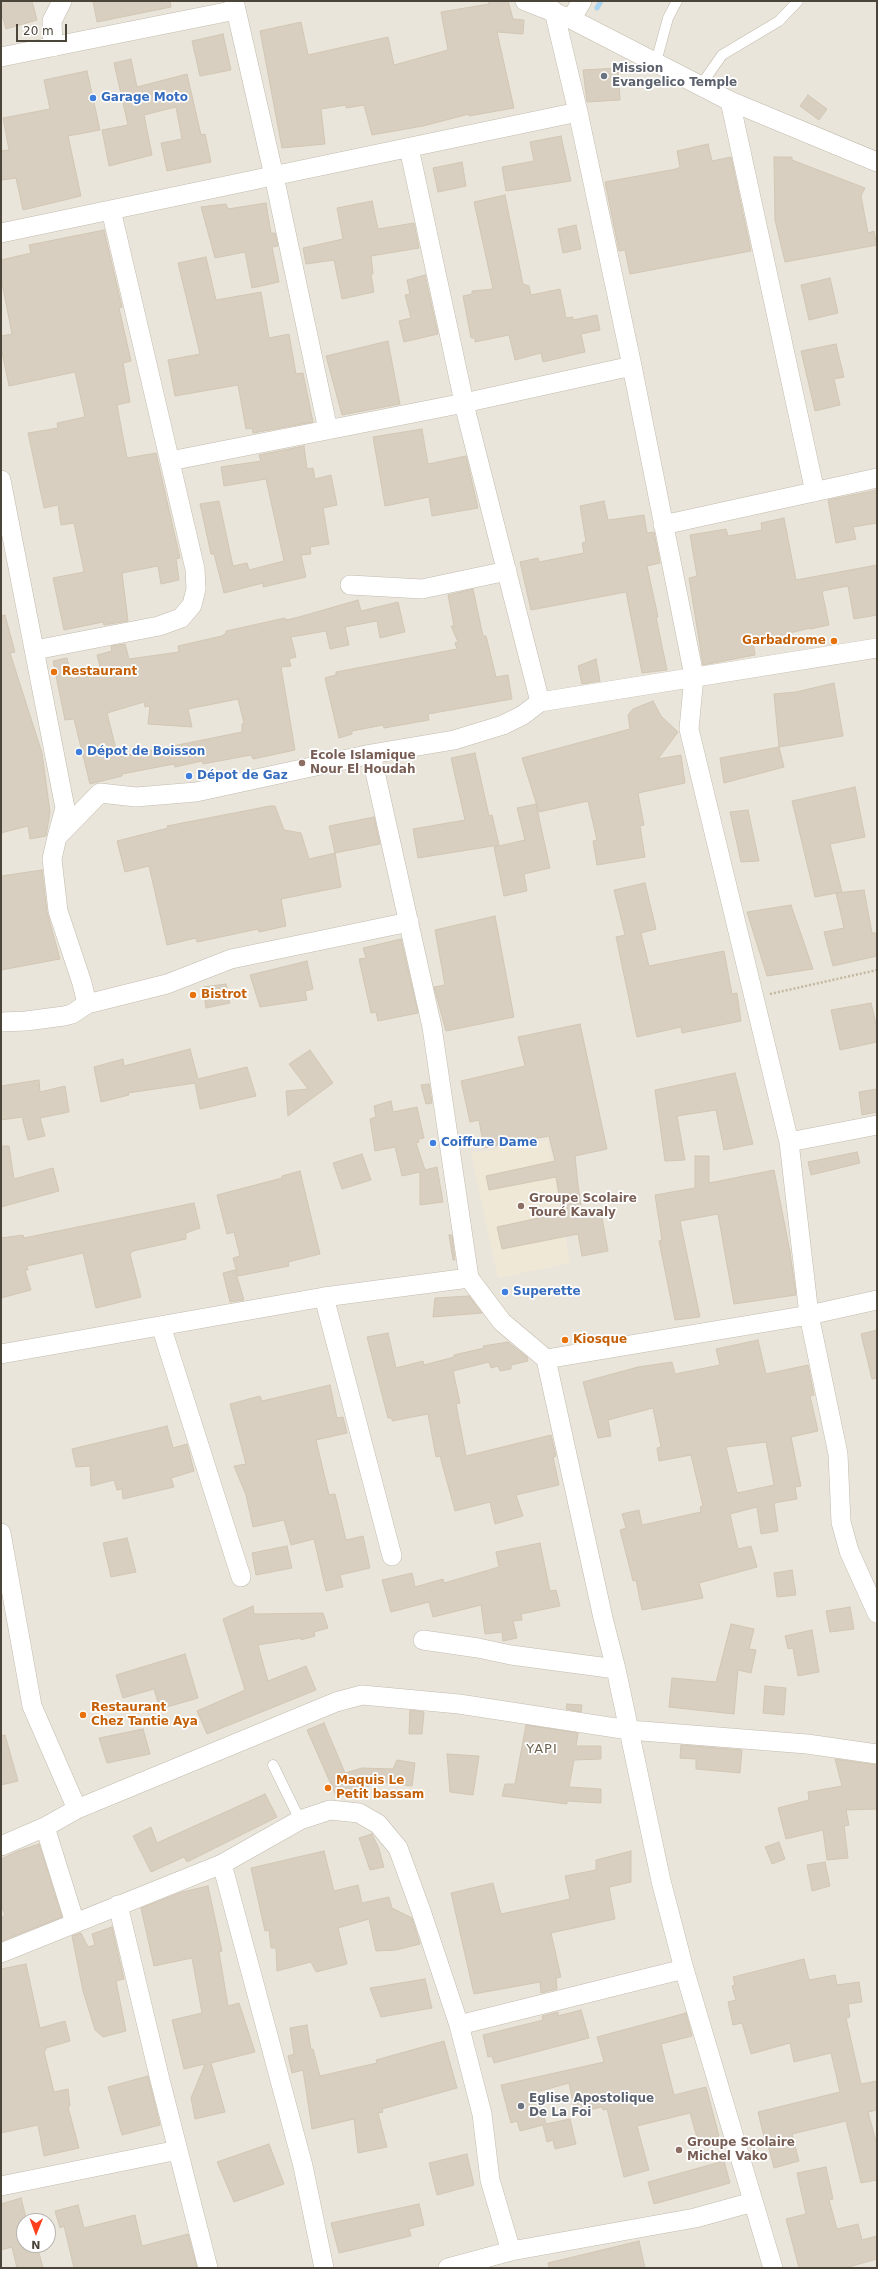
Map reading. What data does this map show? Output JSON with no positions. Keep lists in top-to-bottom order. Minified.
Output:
{"districts":["YAPI"],"places":["Mission Evangelico Temple","Garage Moto","Garbadrome","Restaurant","Dépot de Boisson","Ecole Islamique Nour El Houdah","Dépot de Gaz","Bistrot","Coiffure Dame","Groupe Scolaire Touré Kavaly","Superette","Kiosque","Restaurant Chez Tantie Aya","Maquis Le Petit bassam","Eglise Apostolique De La Foi","Groupe Scolaire Michel Vako"],"scale_bar":"20 m","north":"bottom"}
